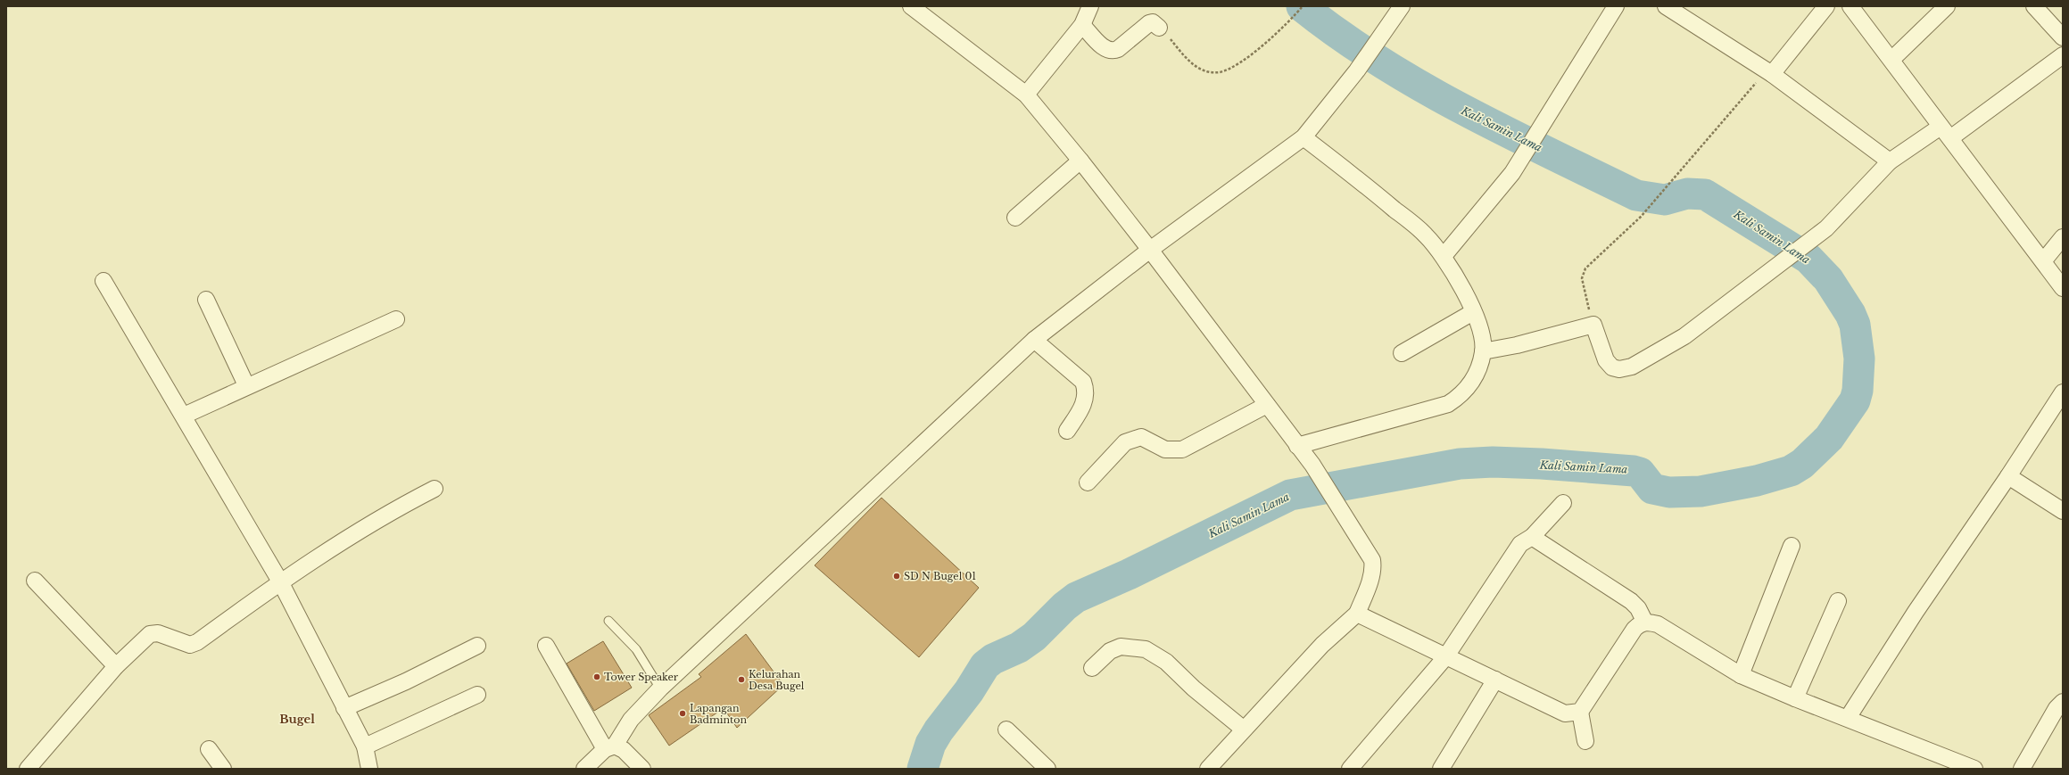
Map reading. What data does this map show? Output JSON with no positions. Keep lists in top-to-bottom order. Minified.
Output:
{"districts":["Bugel"],"water":["Kali Samin Lama"],"places":["SD N Bugel 01","Tower Speaker","Kelurahan Desa Bugel","Lapangan Badminton"]}
